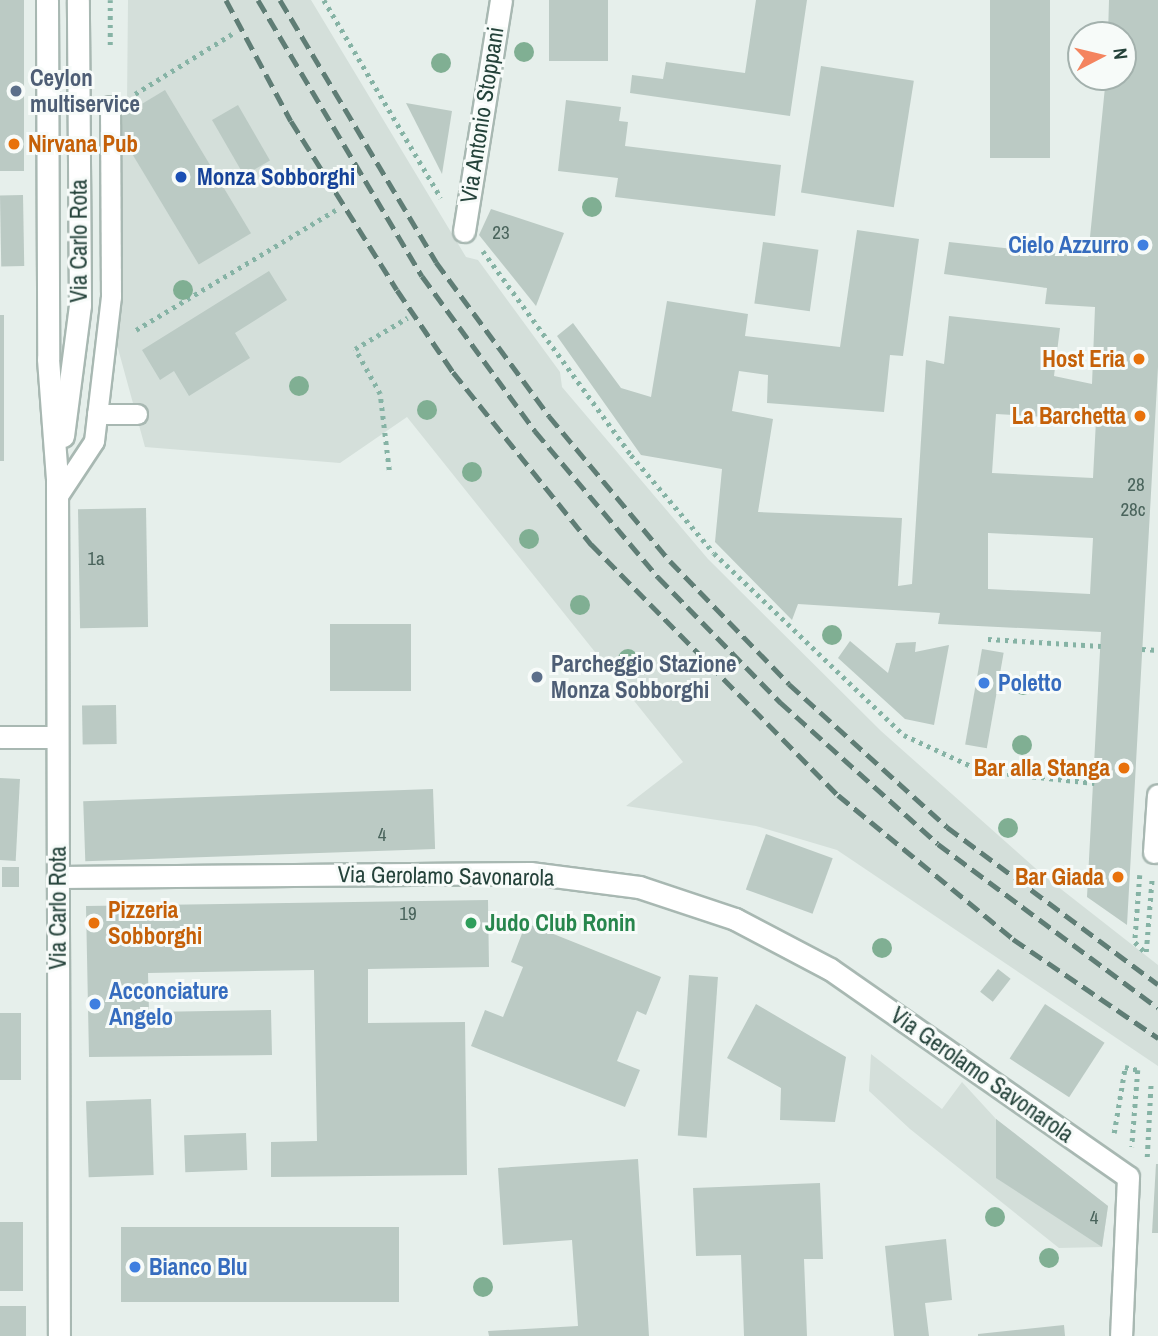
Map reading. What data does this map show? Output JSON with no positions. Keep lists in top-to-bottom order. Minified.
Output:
{"streets":{"street":["Via Antonio Stoppani","Via Carlo Rota","Via Gerolamo Savonarola"]},"crossings":[["Via Carlo Rota","Via Gerolamo Savonarola"]],"places":["Ceylon multiservice","Nirvana Pub","Monza Sobborghi","Cielo Azzurro","Host Eria","La Barchetta","Parcheggio Stazione Monza Sobborghi","Poletto","Bar alla Stanga","Bar Giada","Pizzeria Sobborghi","Judo Club Ronin","Acconciature Angelo","Bianco Blu"],"house_numbers":["23","28","28c","1a","4","19","4"],"north":"right"}
